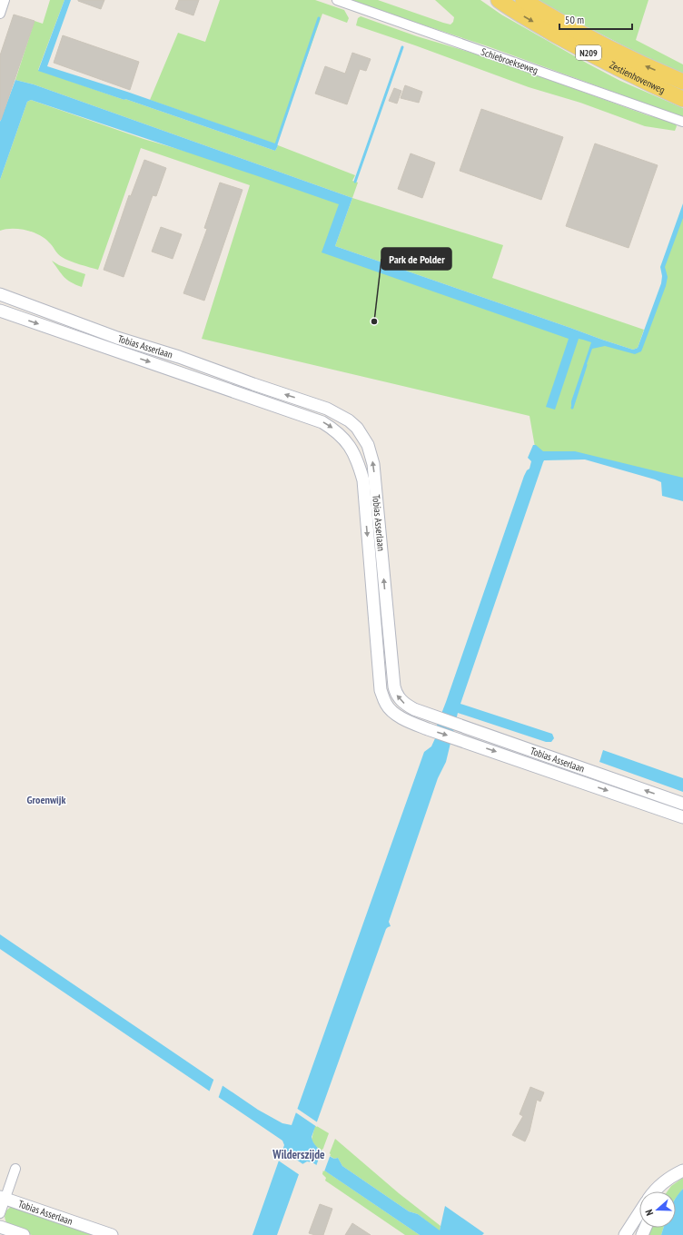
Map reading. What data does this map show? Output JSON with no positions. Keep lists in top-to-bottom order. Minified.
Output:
{"streets":{"main road":["N209","Zestienhovenweg"],"street":["Schiebroekseweg","Tobias Asserlaan"]},"districts":["Groenwijk","Wilderszijde"],"places":["Park de Polder"],"scale_bar":"50 m","north":"left"}
